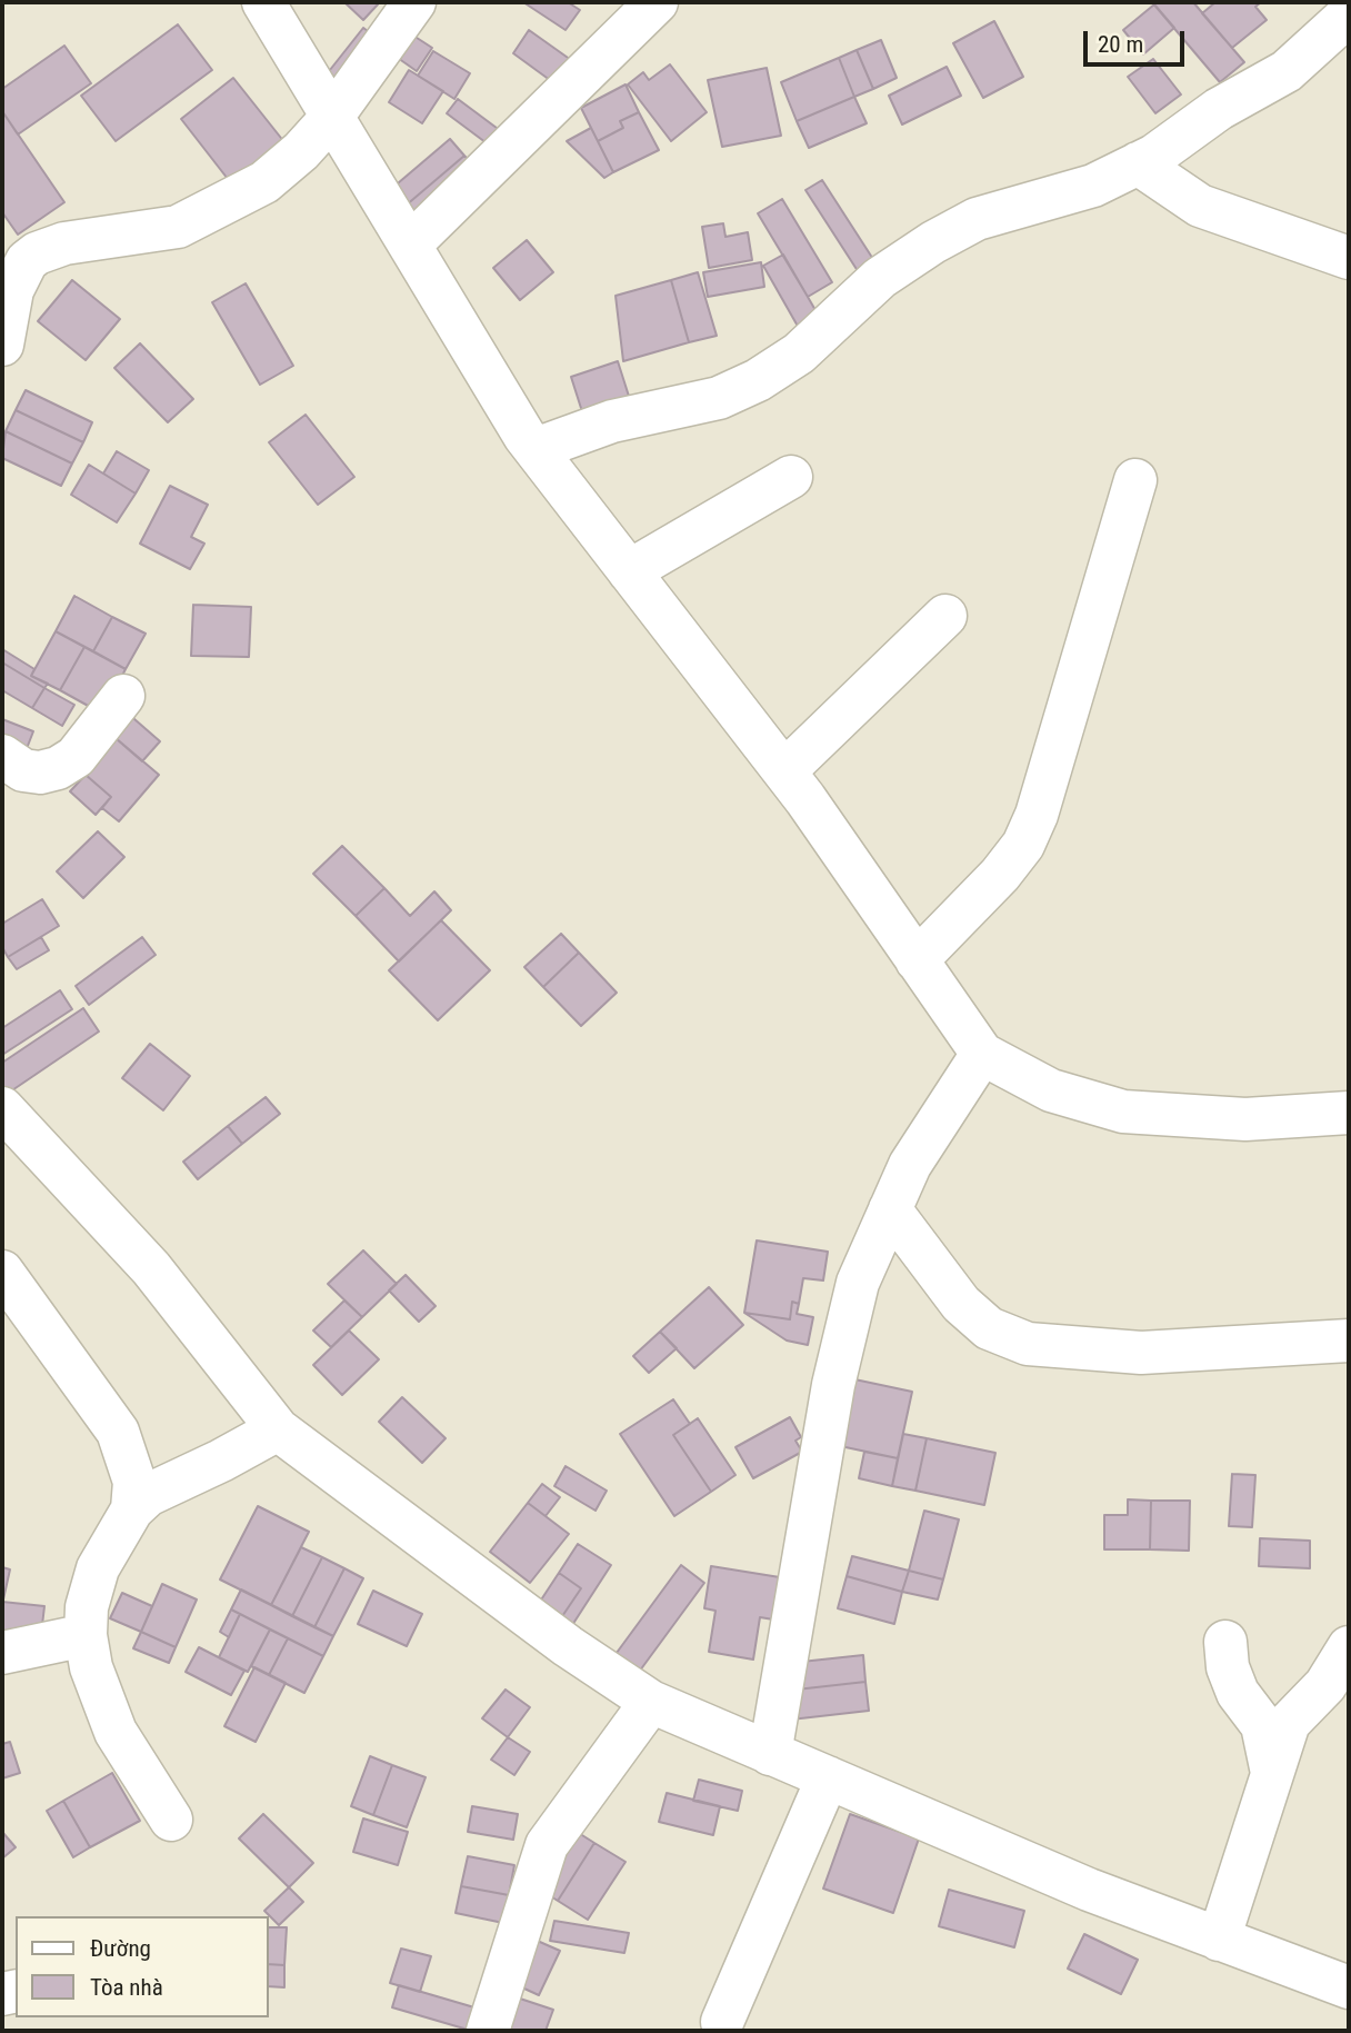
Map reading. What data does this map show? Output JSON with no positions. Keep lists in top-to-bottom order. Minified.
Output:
{"legend":["Đường","Tòa nhà"],"scale_bar":"20 m"}
